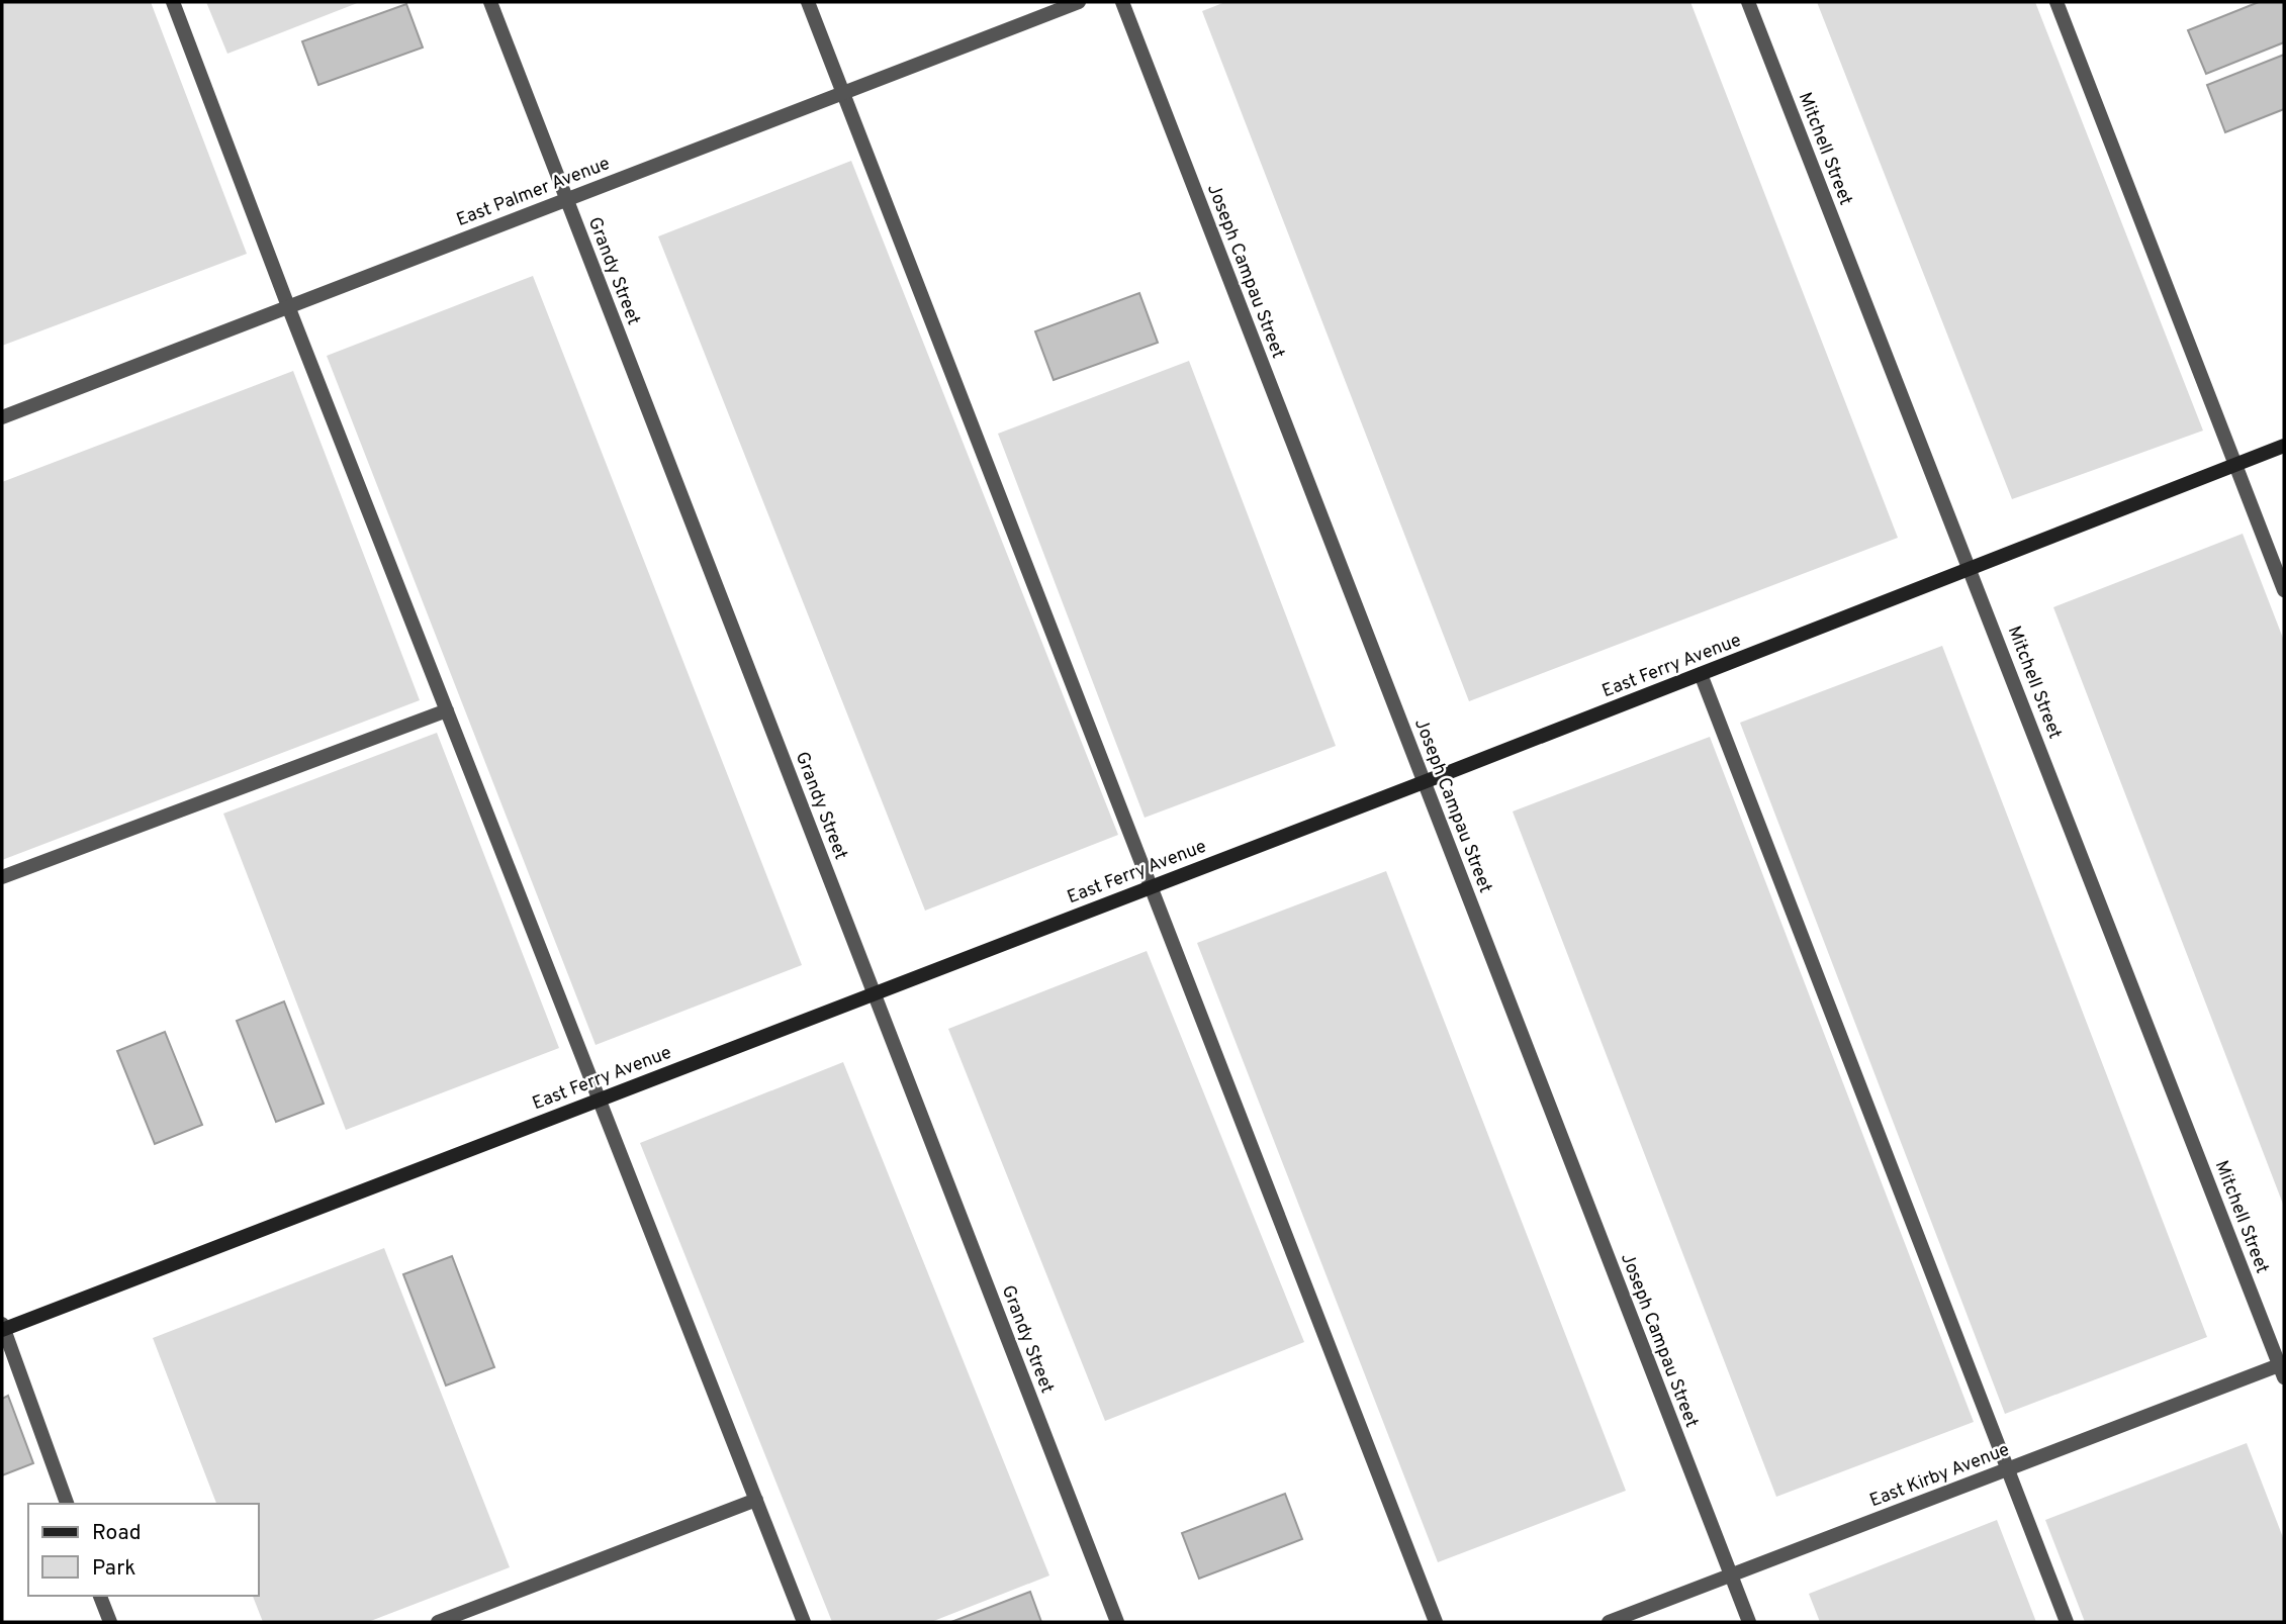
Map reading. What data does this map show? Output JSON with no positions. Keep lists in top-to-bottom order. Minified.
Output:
{"streets":{"street":["Mitchell Street","East Palmer Avenue","Grandy Street","Joseph Campau Street","East Ferry Avenue","East Kirby Avenue"]},"crossings":[["Mitchell Street","East Ferry Avenue"],["Mitchell Street","East Kirby Avenue"],["East Palmer Avenue","Grandy Street"],["Grandy Street","East Ferry Avenue"],["Joseph Campau Street","East Ferry Avenue"],["Joseph Campau Street","East Kirby Avenue"]],"legend":["Road","Park"]}
